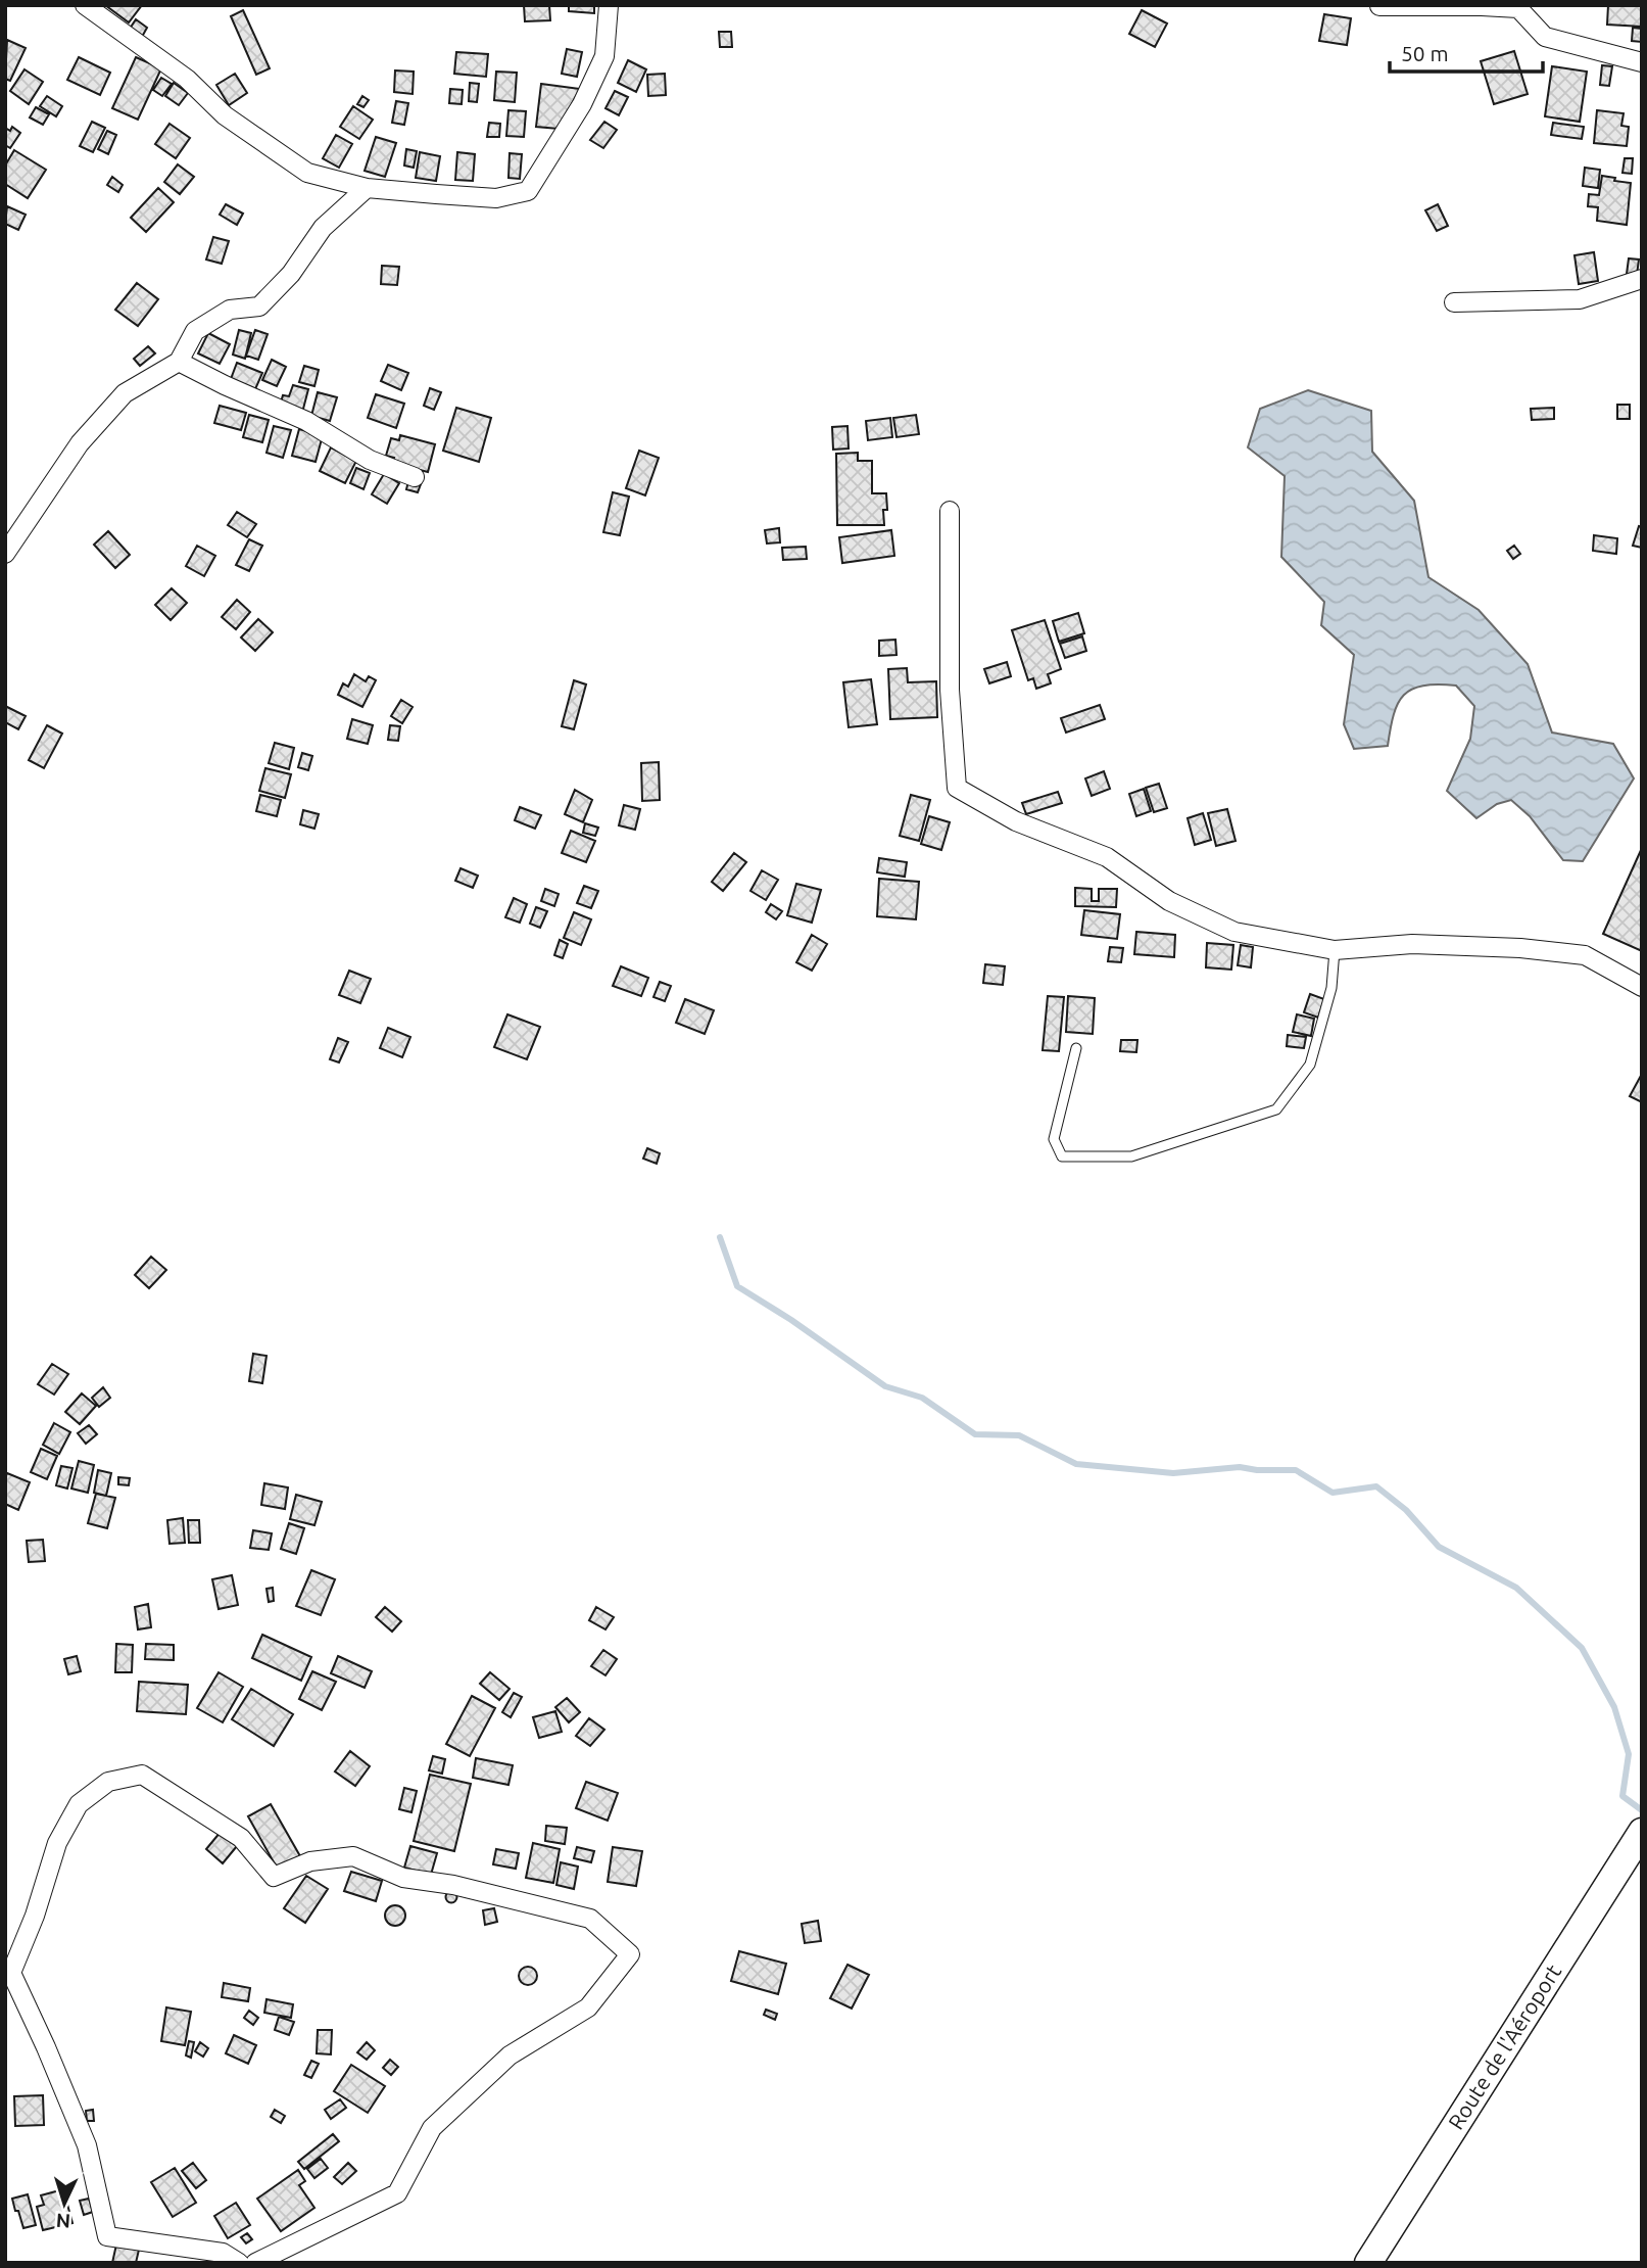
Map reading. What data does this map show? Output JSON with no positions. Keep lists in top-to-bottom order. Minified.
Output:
{"streets":{"main road":["Route de l'Aéroport"]},"scale_bar":"50 m","north":"bottom"}
